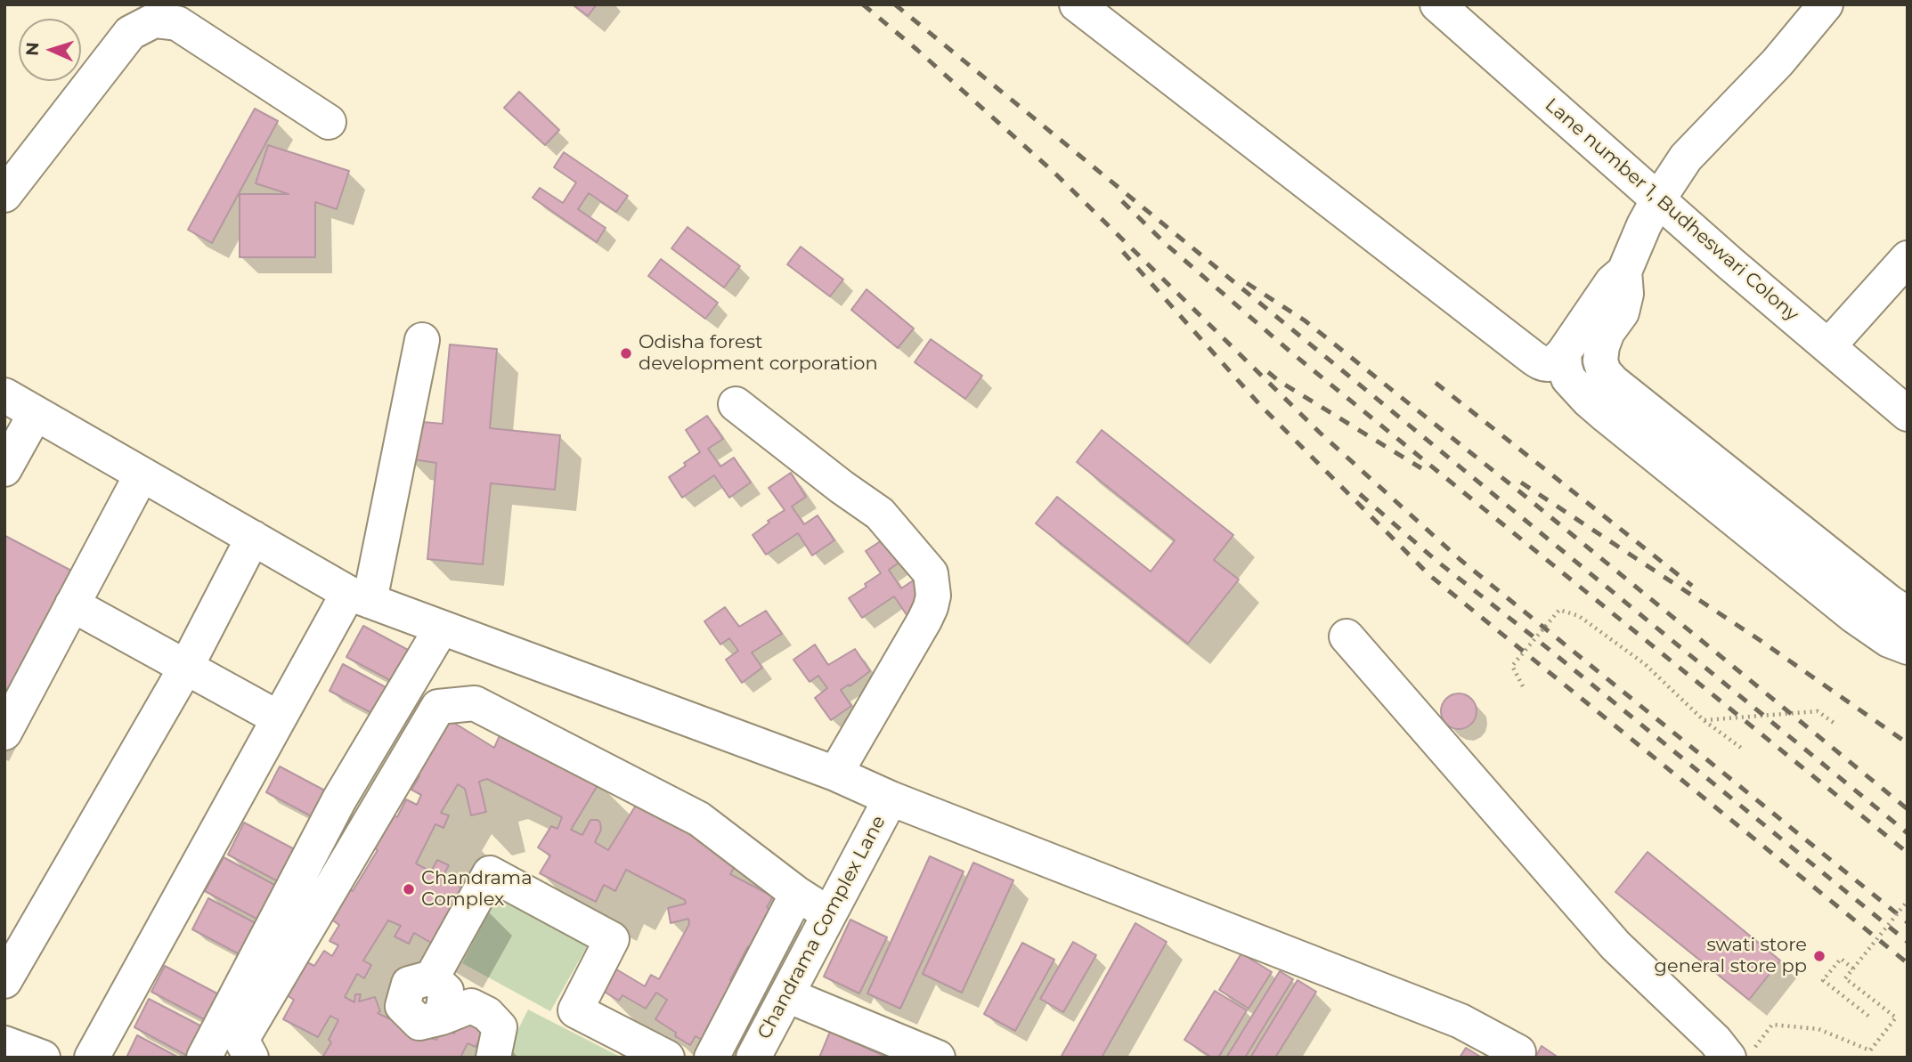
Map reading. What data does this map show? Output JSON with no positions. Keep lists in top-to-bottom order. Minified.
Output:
{"streets":{"street":["Lane number 1, Budheswari Colony","Chandrama Complex Lane"]},"places":["Odisha forest development corporation","Chandrama Complex","swati store general store pp"],"north":"left"}
